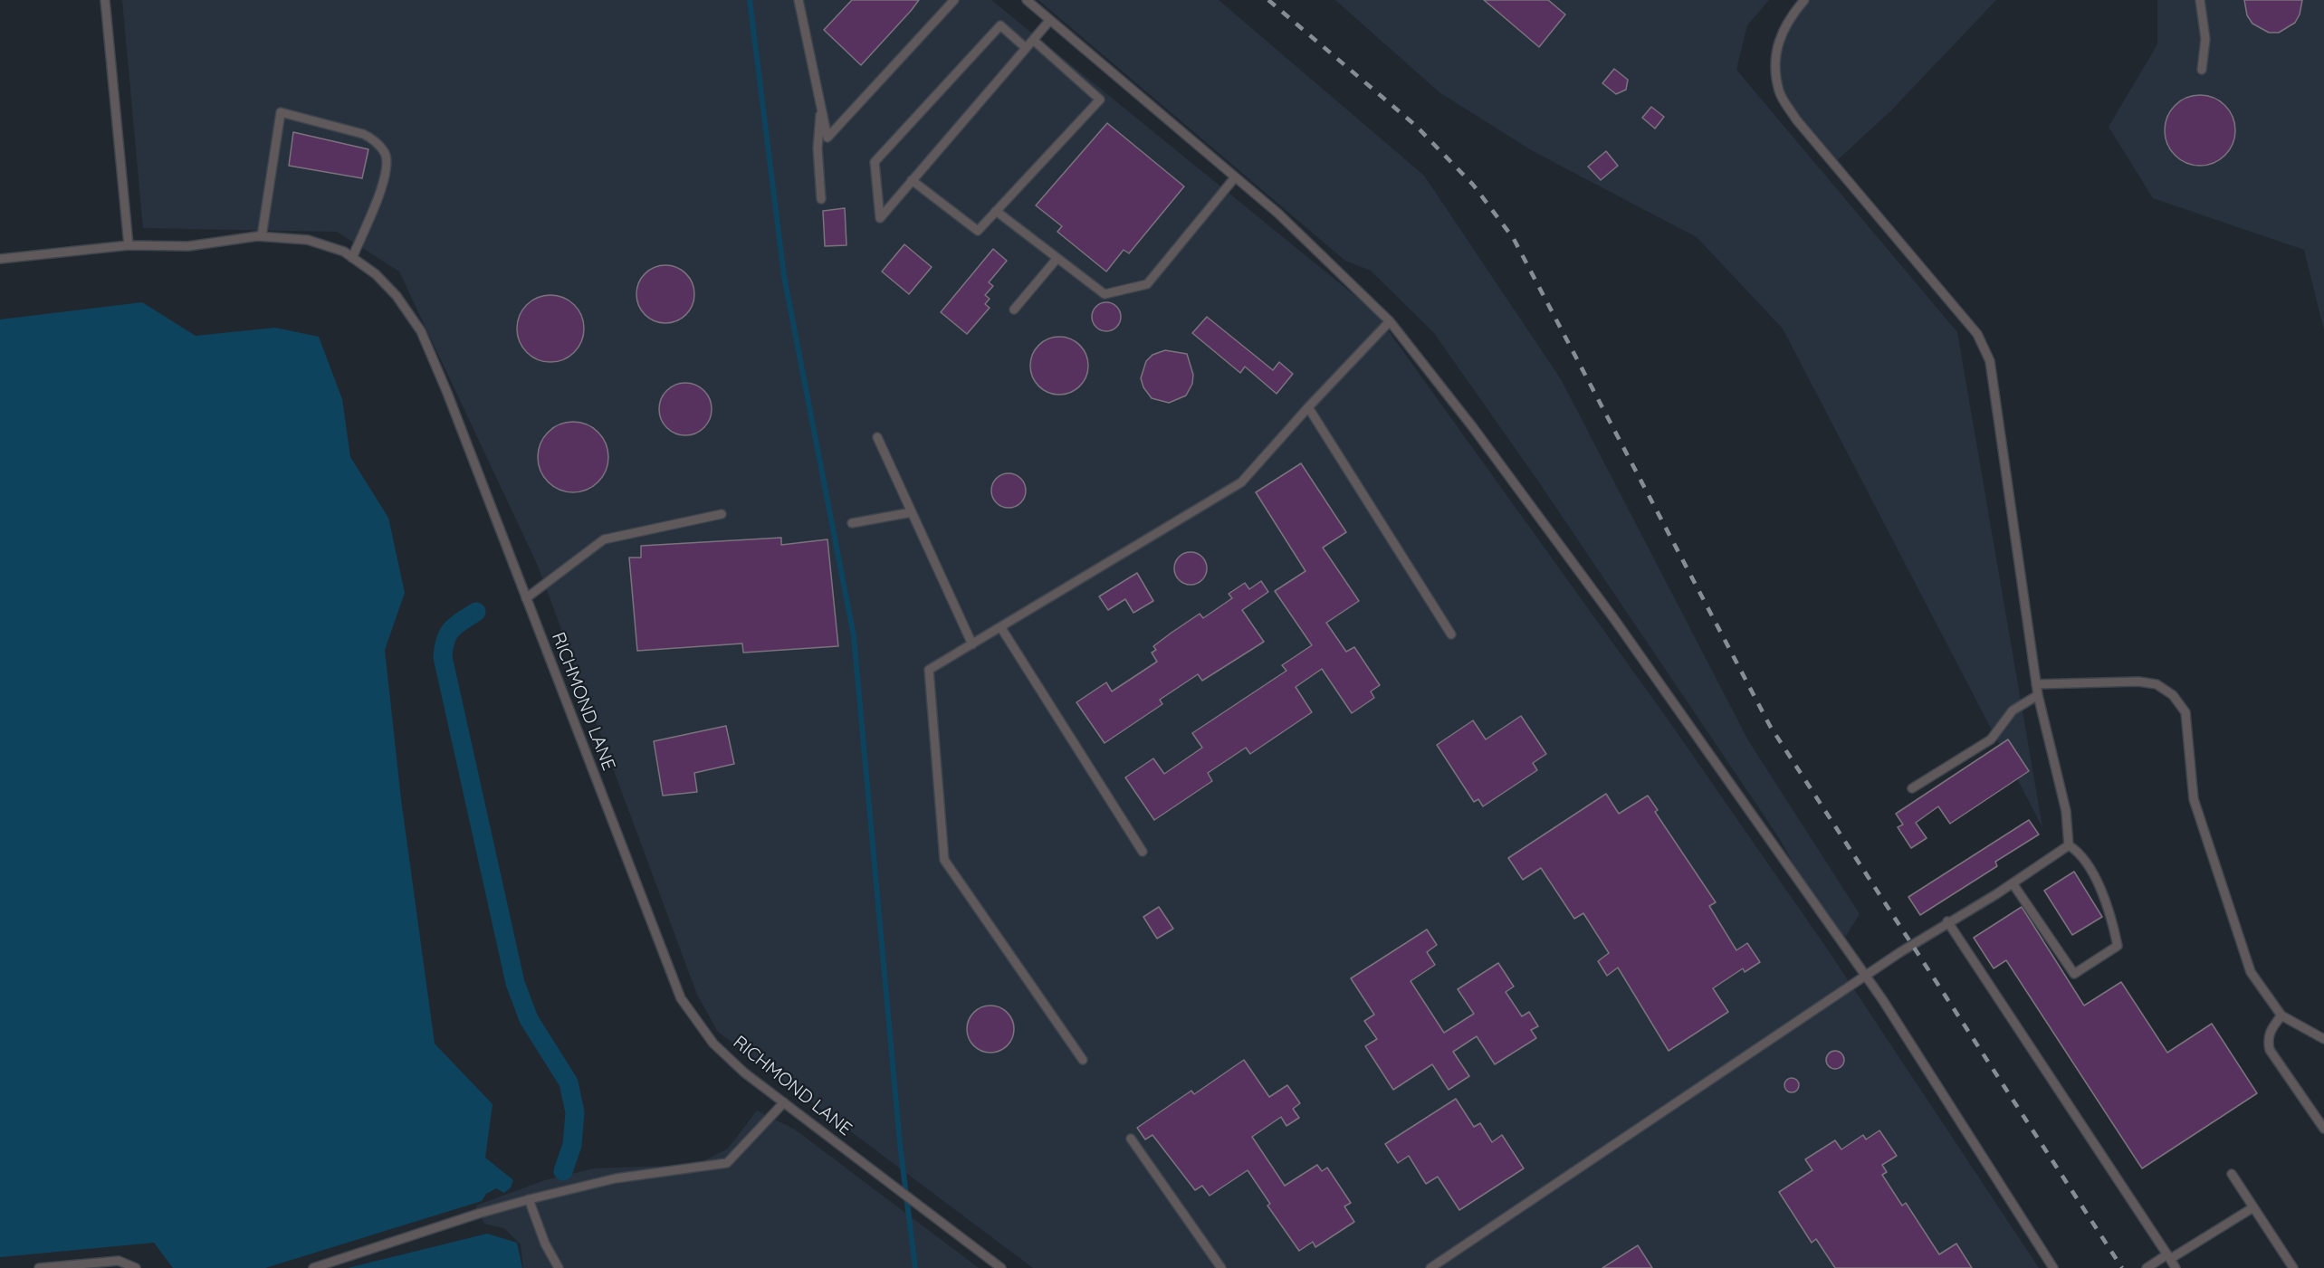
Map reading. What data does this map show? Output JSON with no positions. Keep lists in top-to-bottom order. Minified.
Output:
{"streets":{"lane":["RICHMOND LANE"]}}
